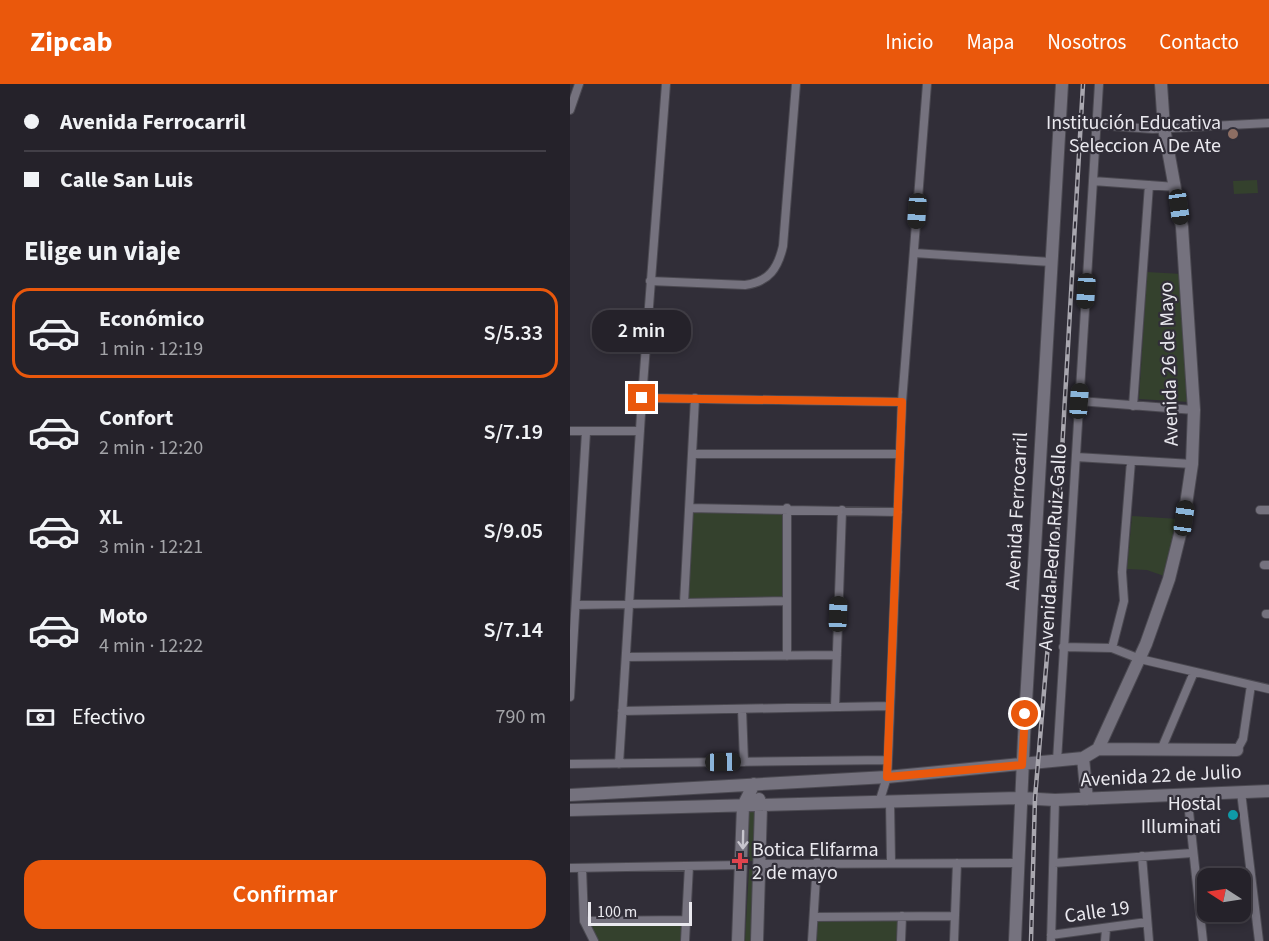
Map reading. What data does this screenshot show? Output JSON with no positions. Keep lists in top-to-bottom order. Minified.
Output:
{"streets":{"street":["Avenida 26 de Mayo","Avenida Ferrocarril","Avenida Pedro Ruiz Gallo","Avenida 22 de Julio","Calle 19"]},"crossings":[["Avenida Ferrocarril","Avenida 22 de Julio"]],"places":{"other":["Institución Educativa Seleccion A De Ate","Hostal Illuminati"],"health":["Botica Elifarma 2 de mayo"]},"scale_bar":"100 m","north":"left","page":{"header":"Zipcab","nav":["Inicio","Mapa","Nosotros","Contacto"],"banner":["Avenida Ferrocarril","Calle San Luis"],"heading":"Elige un viaje","list":[{"name":"Económico","note":"1 min · 12:19","value":"S/5.33"},{"name":"Confort","note":"2 min · 12:20","value":"S/7.19"},{"name":"XL","note":"3 min · 12:21","value":"S/9.05"},{"name":"Moto","note":"4 min · 12:22","value":"S/7.14"}],"bubble":"2 min","pay":["Efectivo","790 m"],"buttons":"Confirmar","scale":"100 m"}}
